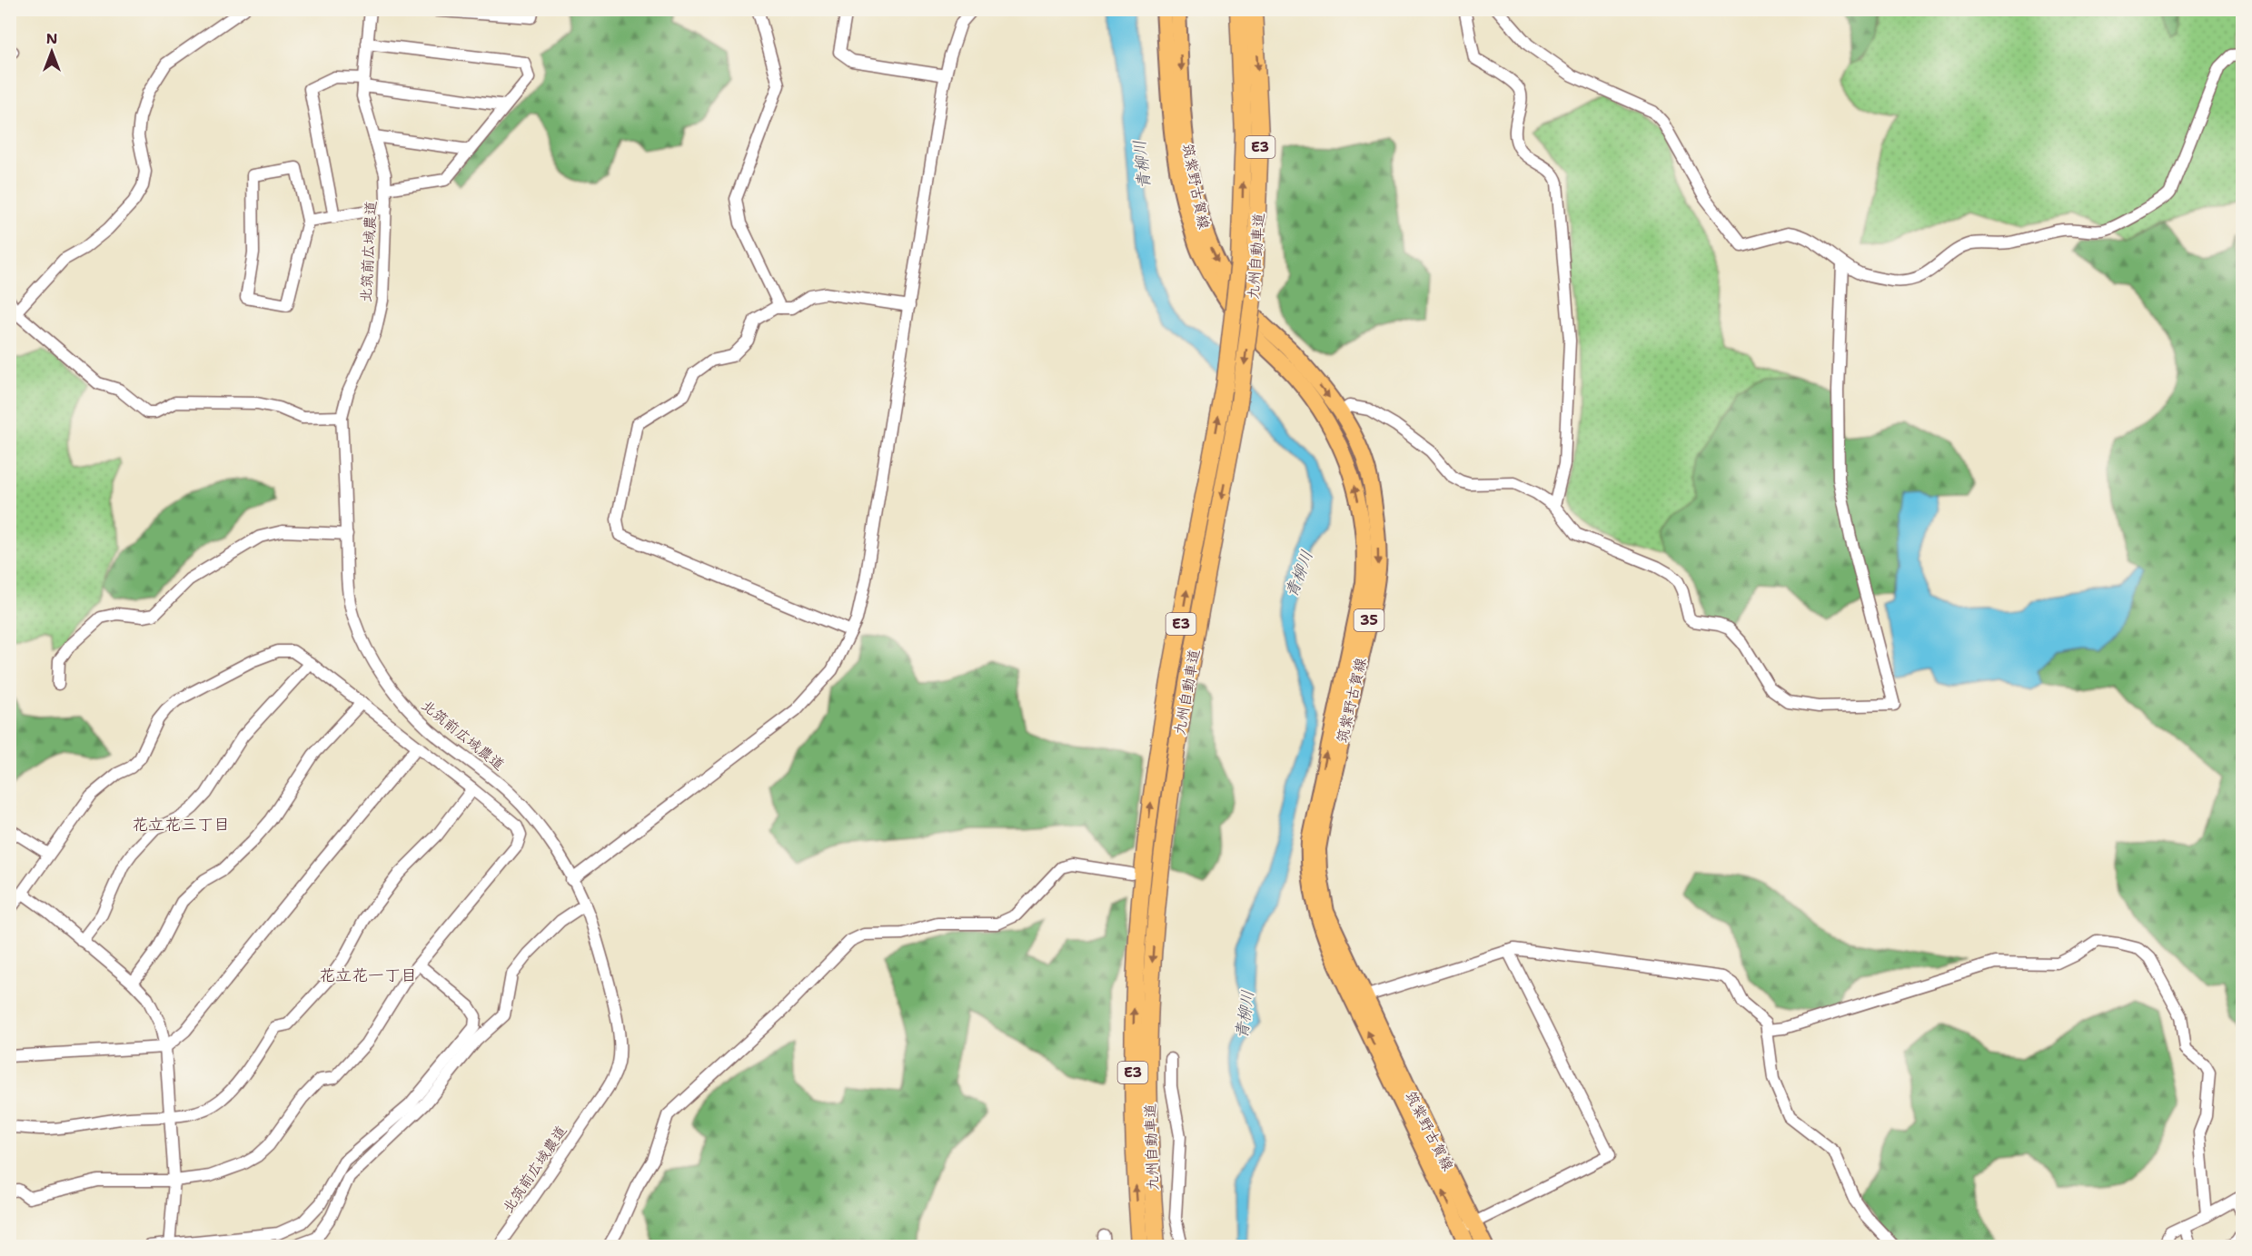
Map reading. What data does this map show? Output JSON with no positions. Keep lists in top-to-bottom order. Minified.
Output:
{"streets":{"highway":["E3","九州自動車道"],"main road":["筑紫野古賀線","35"],"street":["北筑前広域農道"]},"districts":["花立花三丁目","花立花一丁目"],"water":["青柳川"],"north":"top"}
